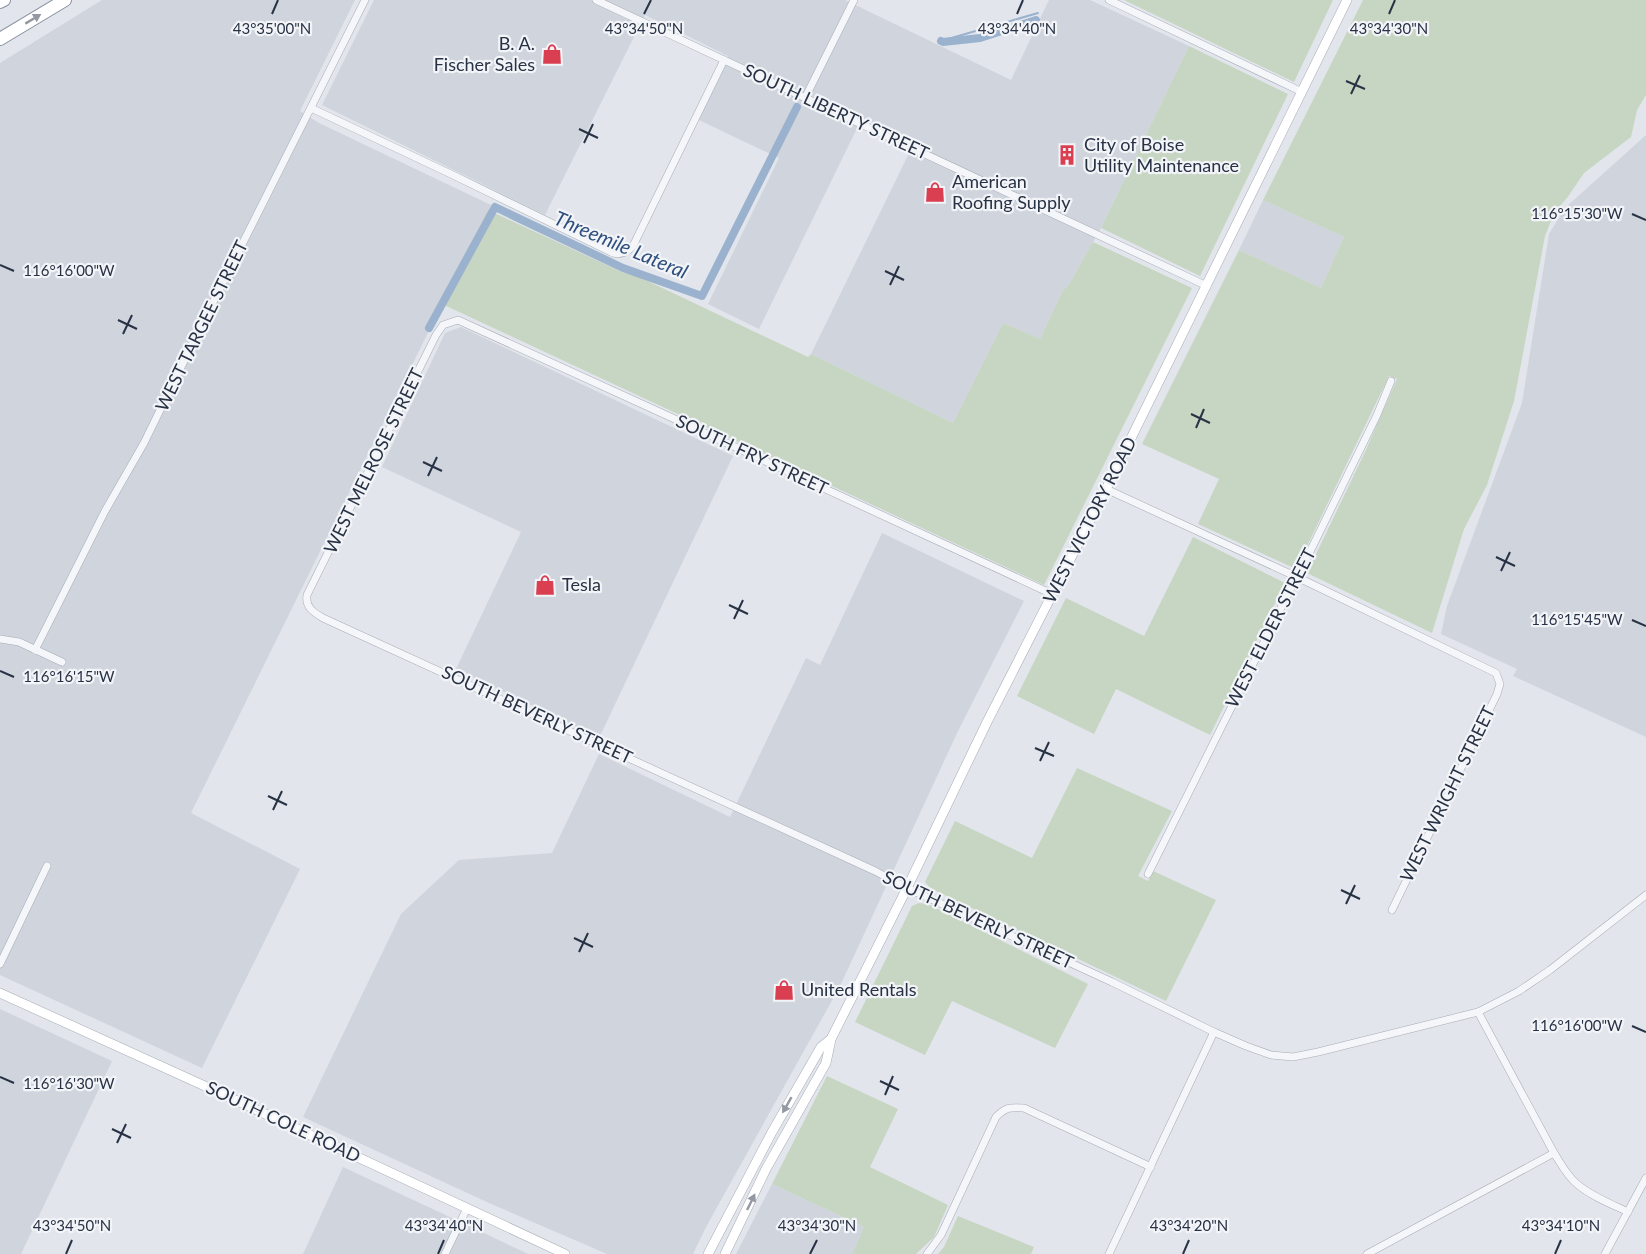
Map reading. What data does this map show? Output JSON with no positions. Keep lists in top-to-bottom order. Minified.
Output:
{"streets":{"main road":["WEST VICTORY ROAD","SOUTH COLE ROAD"],"street":["SOUTH LIBERTY STREET","WEST TARGEE STREET","SOUTH FRY STREET","WEST MELROSE STREET","WEST ELDER STREET","SOUTH BEVERLY STREET","WEST WRIGHT STREET"]},"crossings":[["SOUTH LIBERTY STREET","WEST VICTORY ROAD"],["SOUTH FRY STREET","WEST MELROSE STREET"],["SOUTH FRY STREET","WEST VICTORY ROAD"],["WEST MELROSE STREET","SOUTH BEVERLY STREET"],["WEST VICTORY ROAD","SOUTH BEVERLY STREET"],["WEST ELDER STREET","WEST WRIGHT STREET"]],"water":["Threemile Lateral"],"places":{"shop":["B. A. Fischer Sales","American Roofing Supply","Tesla","United Rentals"],"building":["City of Boise Utility Maintenance"]},"coordinates":["43°35'00\"N","43°34'50\"N","43°34'40\"N","43°34'30\"N","116°15'30\"W","116°16'00\"W","116°15'45\"W","116°16'15\"W","116°16'30\"W","43°34'20\"N","43°34'10\"N"]}
